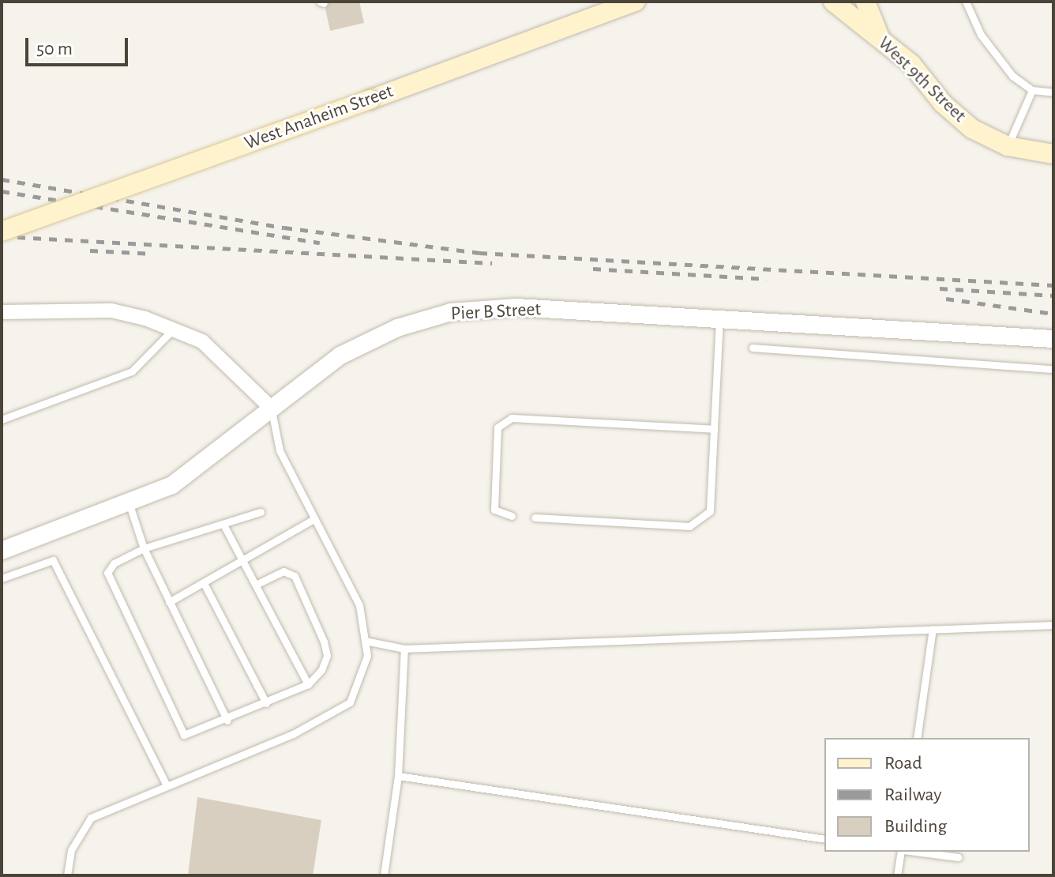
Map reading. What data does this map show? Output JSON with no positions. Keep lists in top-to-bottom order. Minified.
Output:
{"streets":{"main road":["West 9th Street","West Anaheim Street"],"street":["Pier B Street"]},"legend":["Road","Railway","Building"],"scale_bar":"50 m"}
